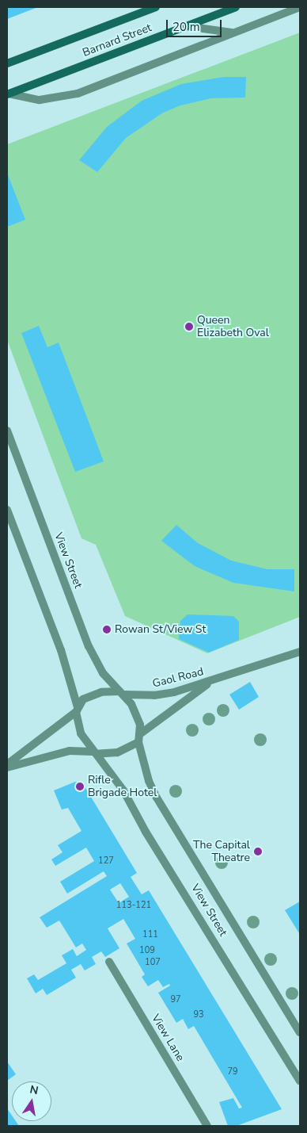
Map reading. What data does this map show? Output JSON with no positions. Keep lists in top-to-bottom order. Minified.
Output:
{"streets":{"main road":["Barnard Street"],"street":["View Street","Gaol Road","View Lane"]},"crossings":[["View Street","Gaol Road"]],"places":["Queen Elizabeth Oval","Rowan St/View St","Rifle Brigade Hotel","The Capital Theatre"],"house_numbers":["127","113-121","111","109","107","97","93","79"],"scale_bar":"20 m","north":"top"}
